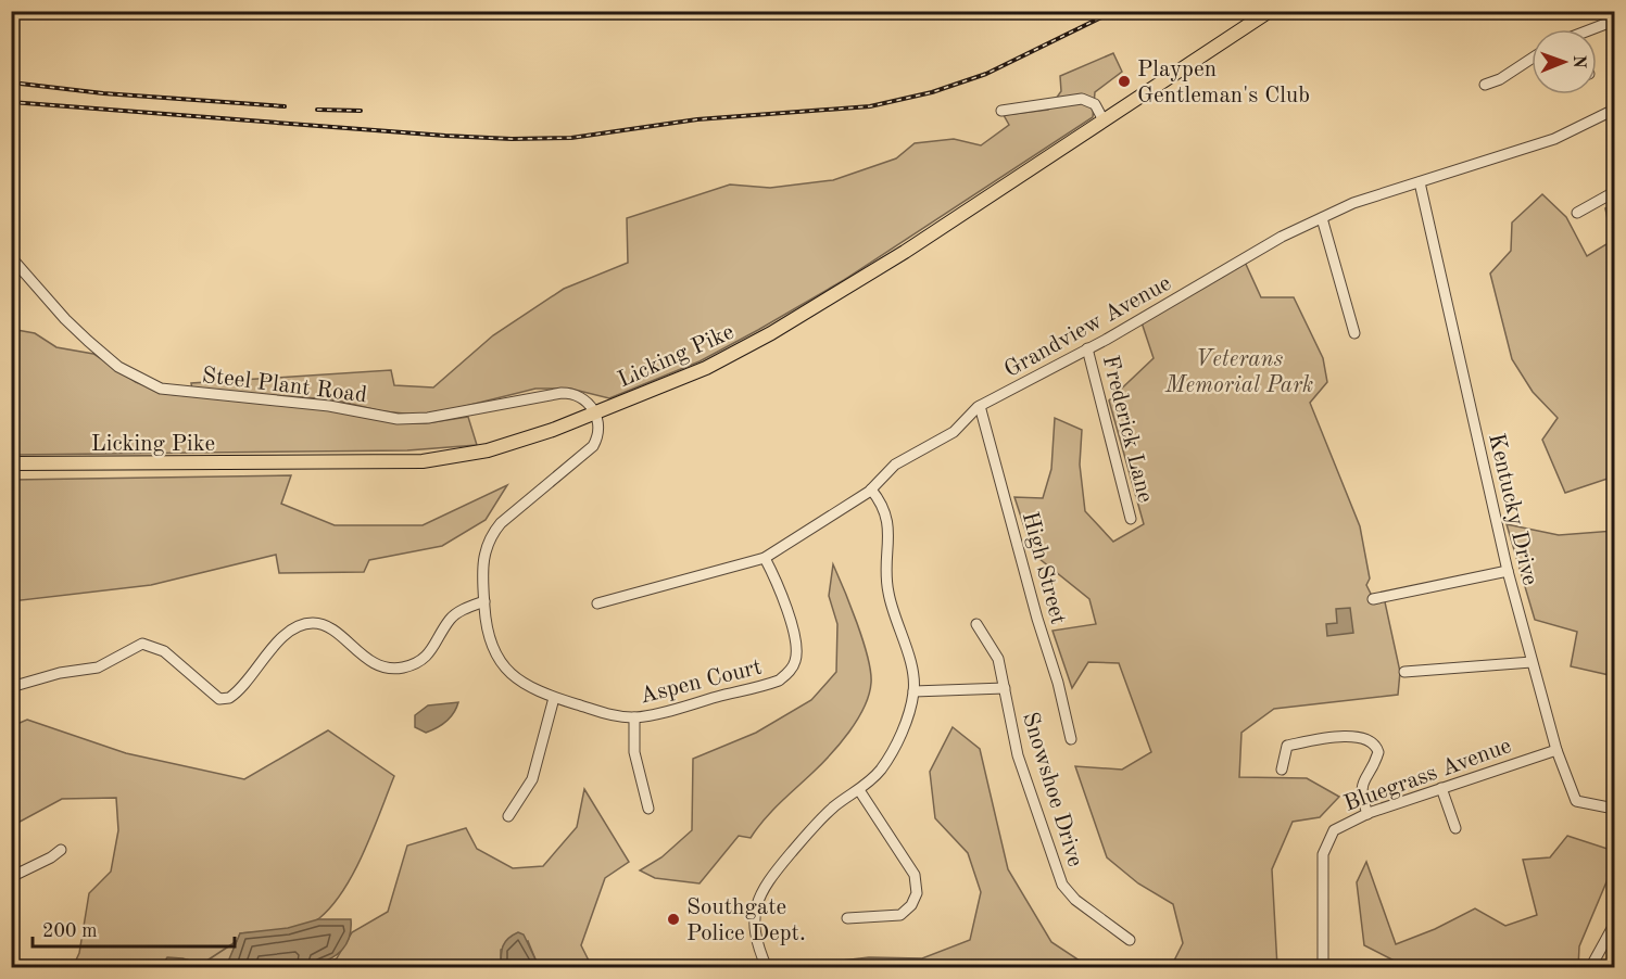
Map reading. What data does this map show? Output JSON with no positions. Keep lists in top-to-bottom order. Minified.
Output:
{"streets":{"main road":["Licking Pike"],"street":["Grandview Avenue","Steel Plant Road","Frederick Lane","Kentucky Drive","High Street","Aspen Court","Bluegrass Avenue","Snowshoe Drive"]},"crossings":[["Grandview Avenue","Frederick Lane"],["Grandview Avenue","Kentucky Drive"],["Grandview Avenue","High Street"],["Grandview Avenue","Aspen Court"],["Licking Pike","Steel Plant Road"],["Licking Pike","Aspen Court"],["Steel Plant Road","Aspen Court"],["Kentucky Drive","Bluegrass Avenue"]],"parks":["Veterans Memorial Park"],"places":["Playpen Gentleman's Club","Southgate Police Dept."],"scale_bar":"200 m","north":"right"}
